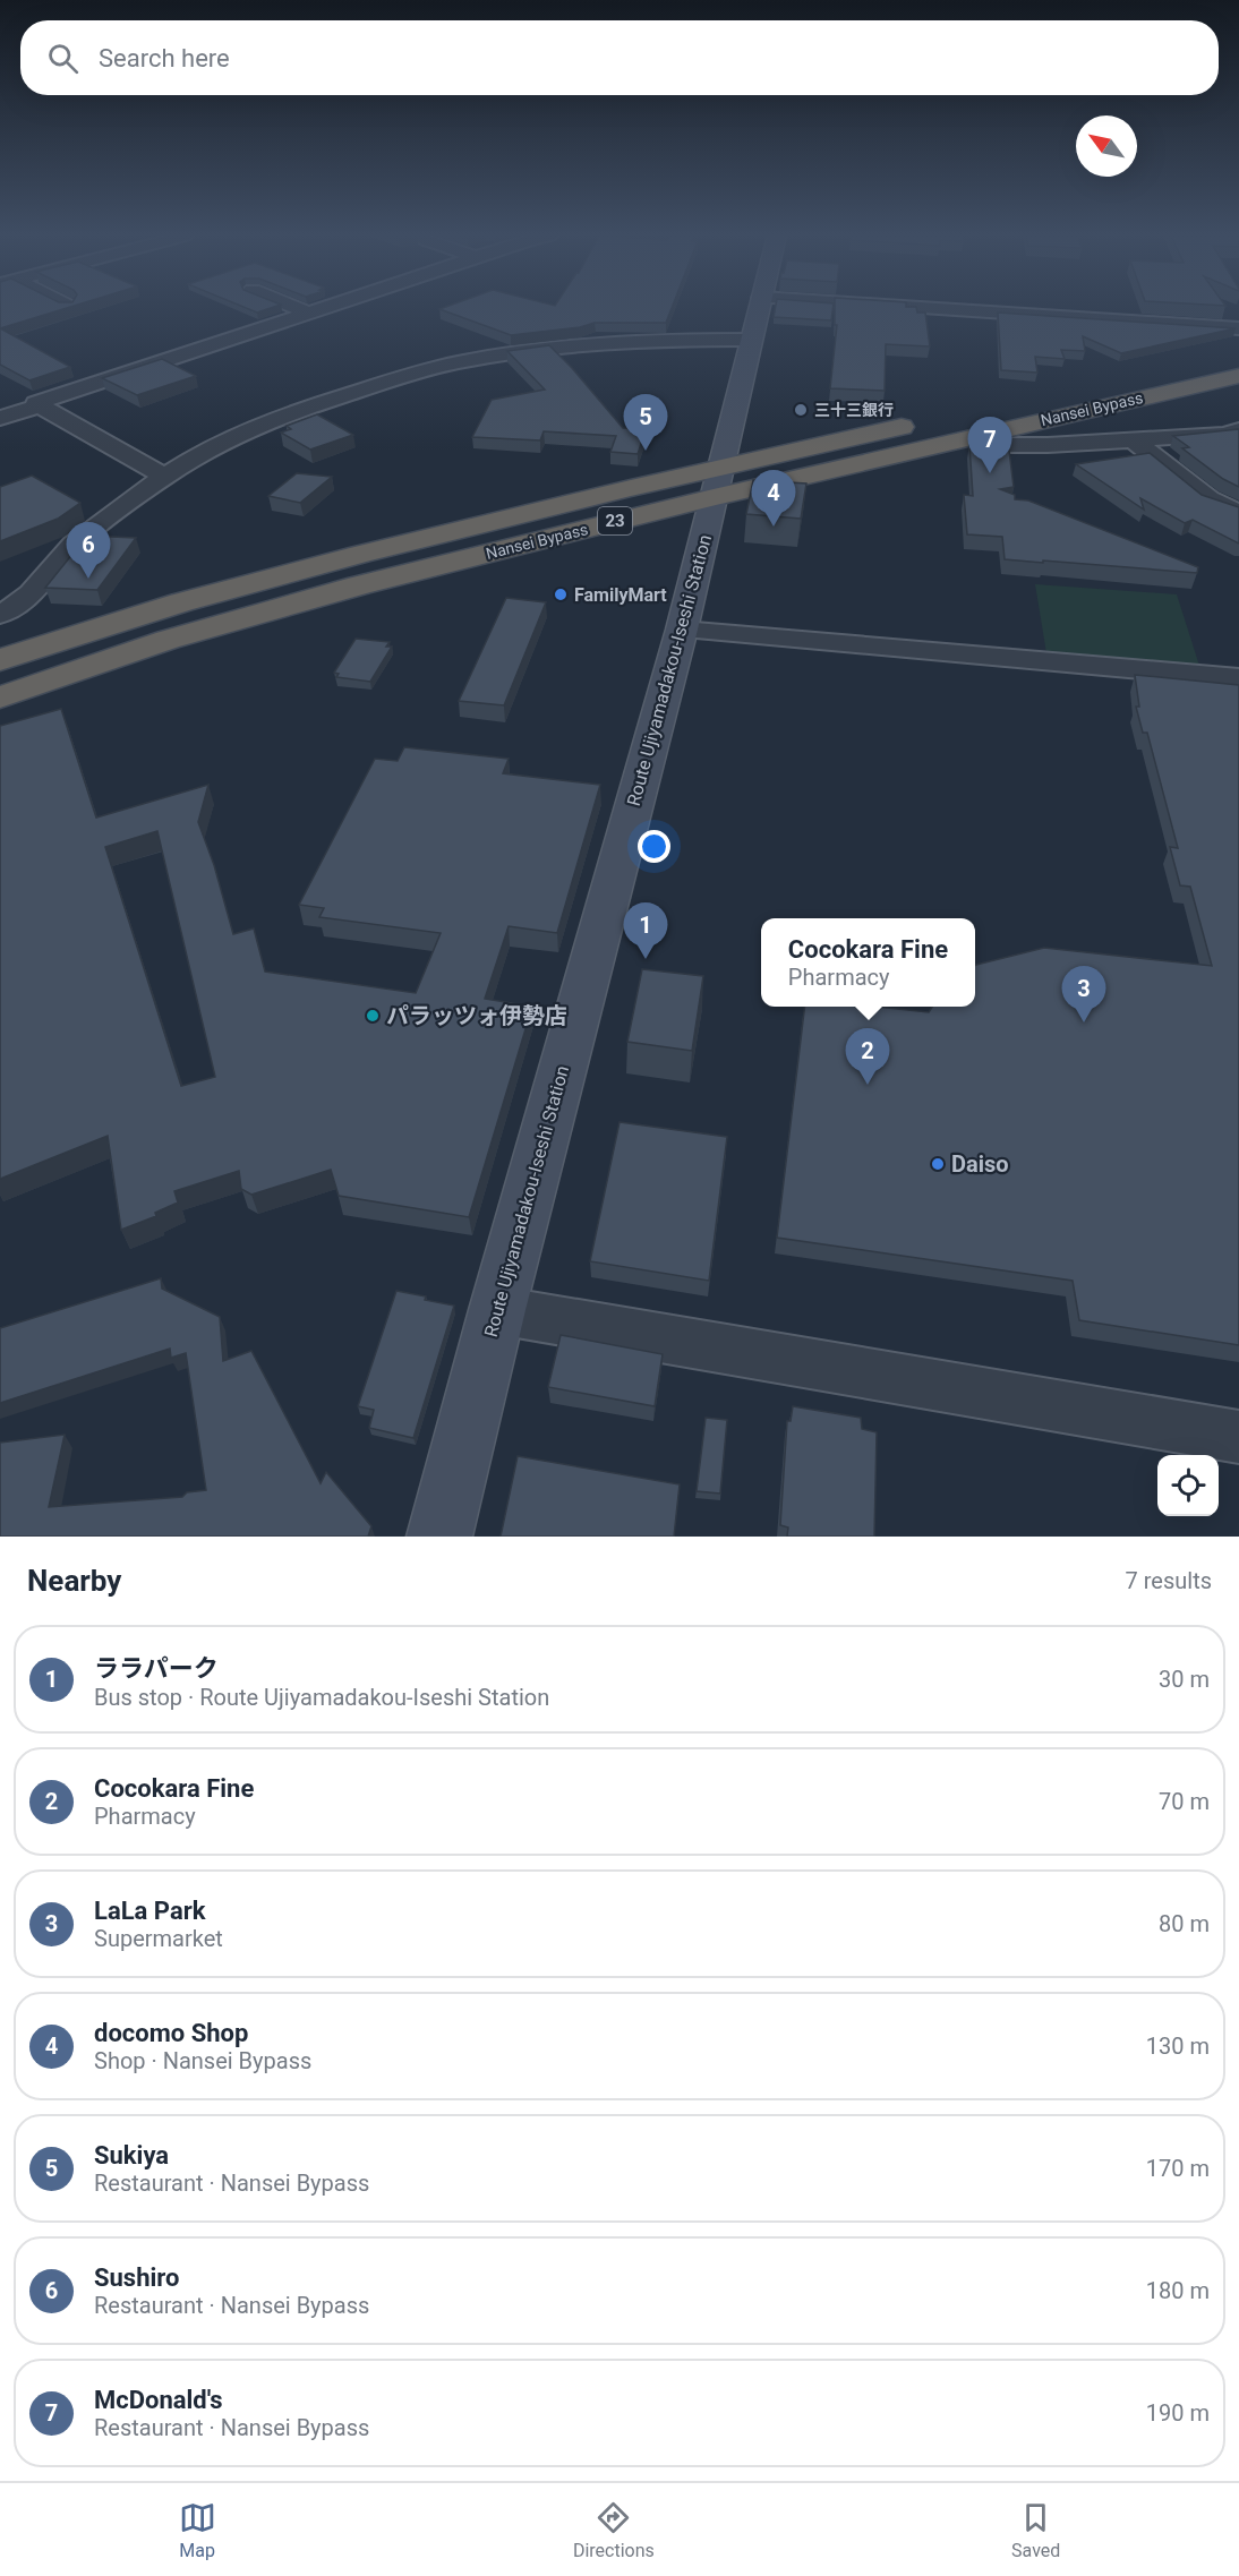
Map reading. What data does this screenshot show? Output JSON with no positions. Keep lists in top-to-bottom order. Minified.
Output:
{"streets":{"highway":["Nansei Bypass","23"],"main road":["Route Ujiyamadakou-Iseshi Station"]},"crossings":[["Nansei Bypass","Route Ujiyamadakou-Iseshi Station"]],"places":["三十三銀行","FamilyMart","パラッツォ伊勢店","Daiso"],"north":"top left","page":{"search":"Search here","pins":["5","7","4","6","1","3","2"],"popup":["Cocokara Fine","Pharmacy"],"heading":["Nearby","7 results"],"list":[{"mark":"1","name":"ララパーク","note":"Bus stop · Route Ujiyamadakou-Iseshi Station","value":"30 m"},{"mark":"2","name":"Cocokara Fine","note":"Pharmacy","value":"70 m"},{"mark":"3","name":"LaLa Park","note":"Supermarket","value":"80 m"},{"mark":"4","name":"docomo Shop","note":"Shop · Nansei Bypass","value":"130 m"},{"mark":"5","name":"Sukiya","note":"Restaurant · Nansei Bypass","value":"170 m"},{"mark":"6","name":"Sushiro","note":"Restaurant · Nansei Bypass","value":"180 m"},{"mark":"7","name":"McDonald's","note":"Restaurant · Nansei Bypass","value":"190 m"}],"nav":["Map","Directions","Saved"]}}
